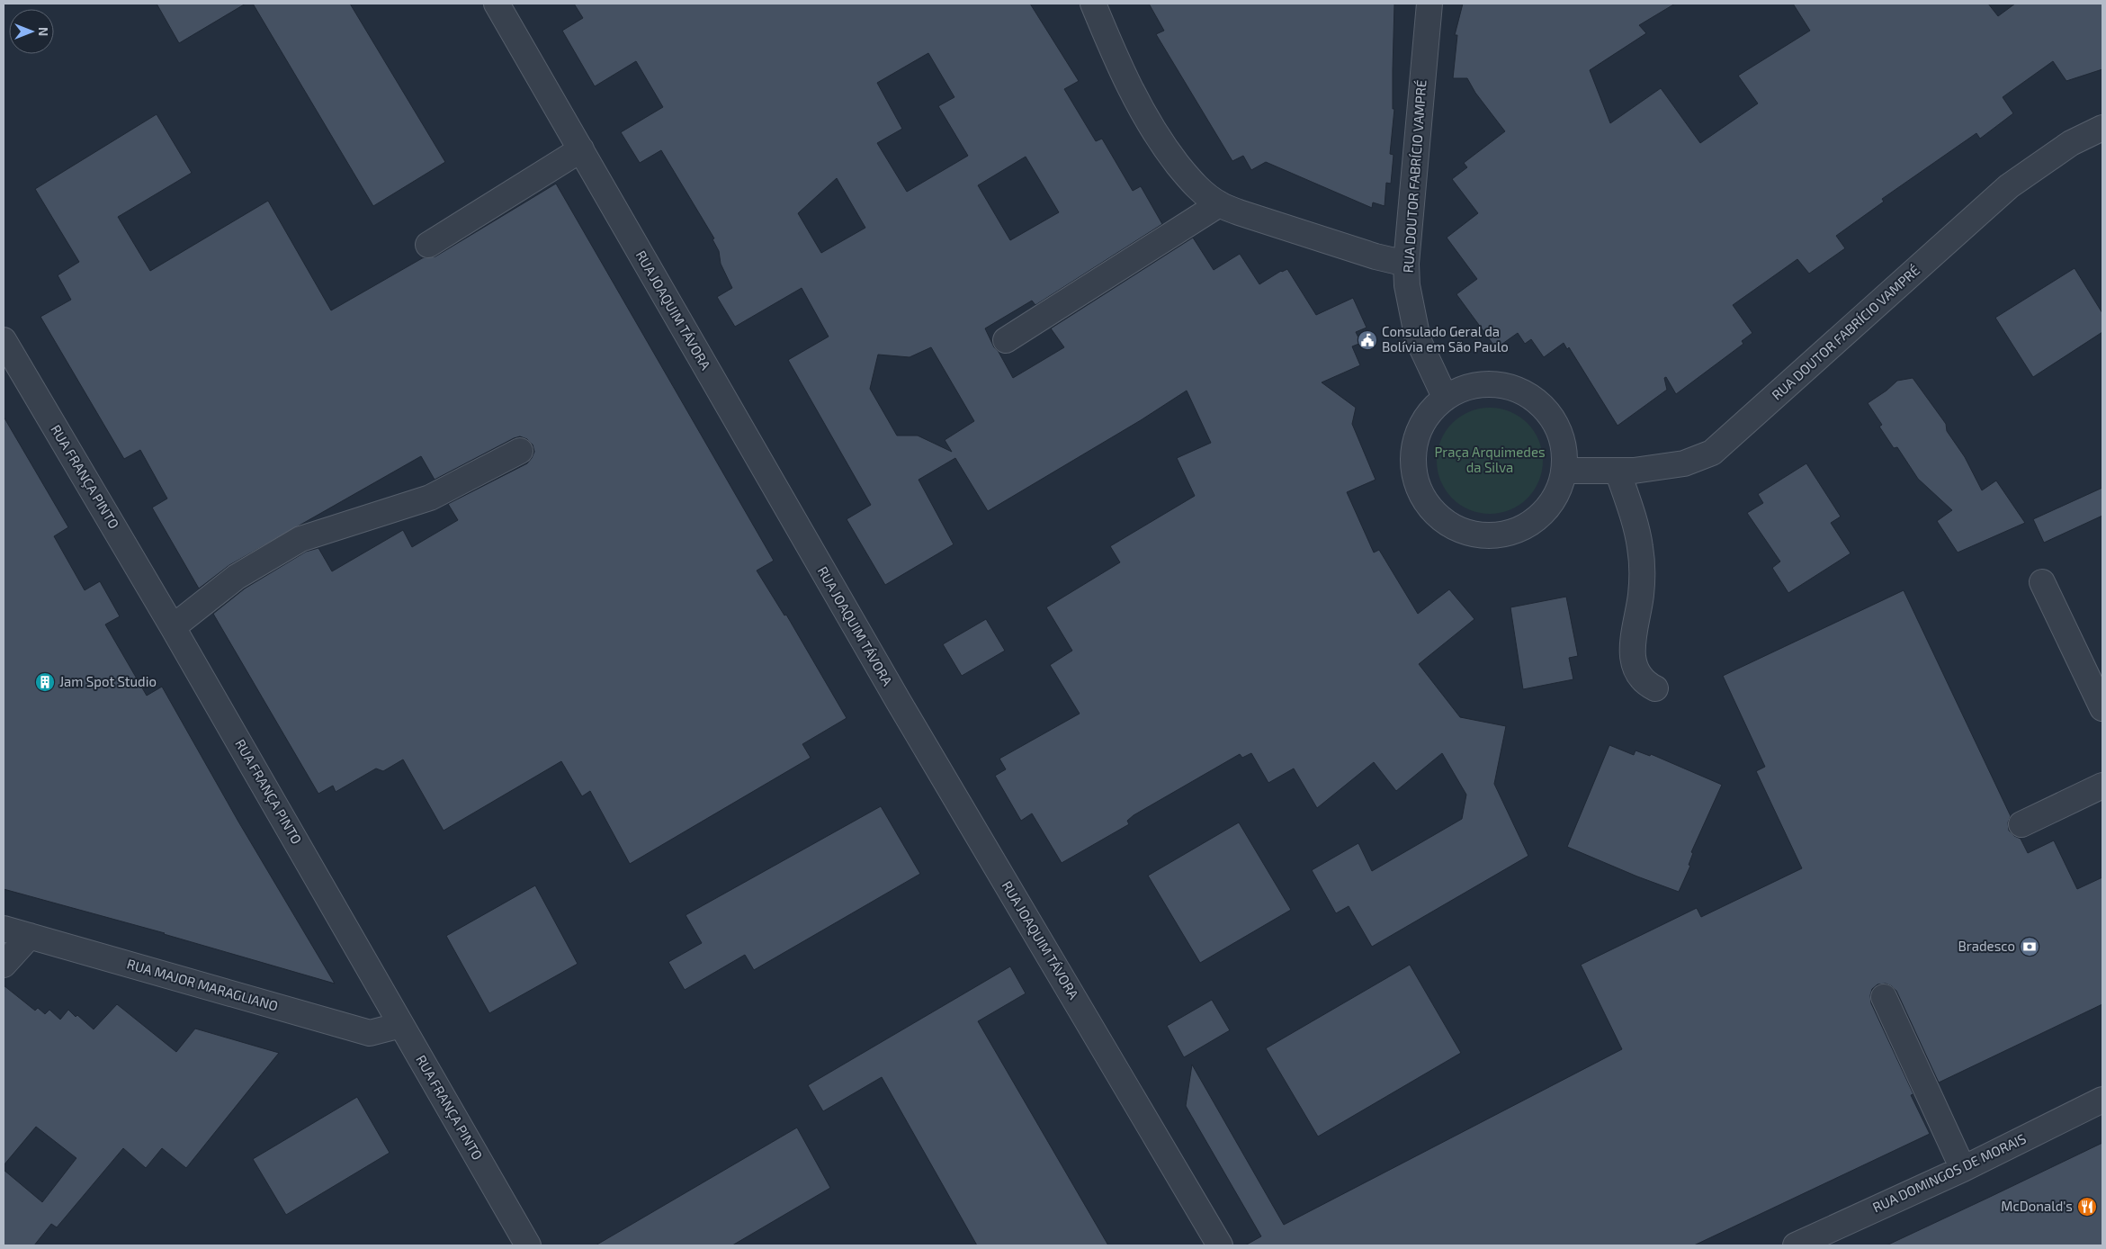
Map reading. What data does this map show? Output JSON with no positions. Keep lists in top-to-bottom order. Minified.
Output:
{"streets":{"street":["RUA DOUTOR FABRÍCIO VAMPRÉ","RUA JOAQUIM TÁVORA","RUA FRANÇA PINTO","RUA MAJOR MARAGLIANO","RUA DOMINGOS DE MORAIS"]},"crossings":[["RUA FRANÇA PINTO","RUA MAJOR MARAGLIANO"]],"parks":["Praça Arquimedes da Silva"],"places":{"public building":["Consulado Geral da Bolívia em São Paulo"],"building":["Jam Spot Studio"],"bank":["Bradesco"],"restaurant":["McDonald's"]},"north":"right"}
